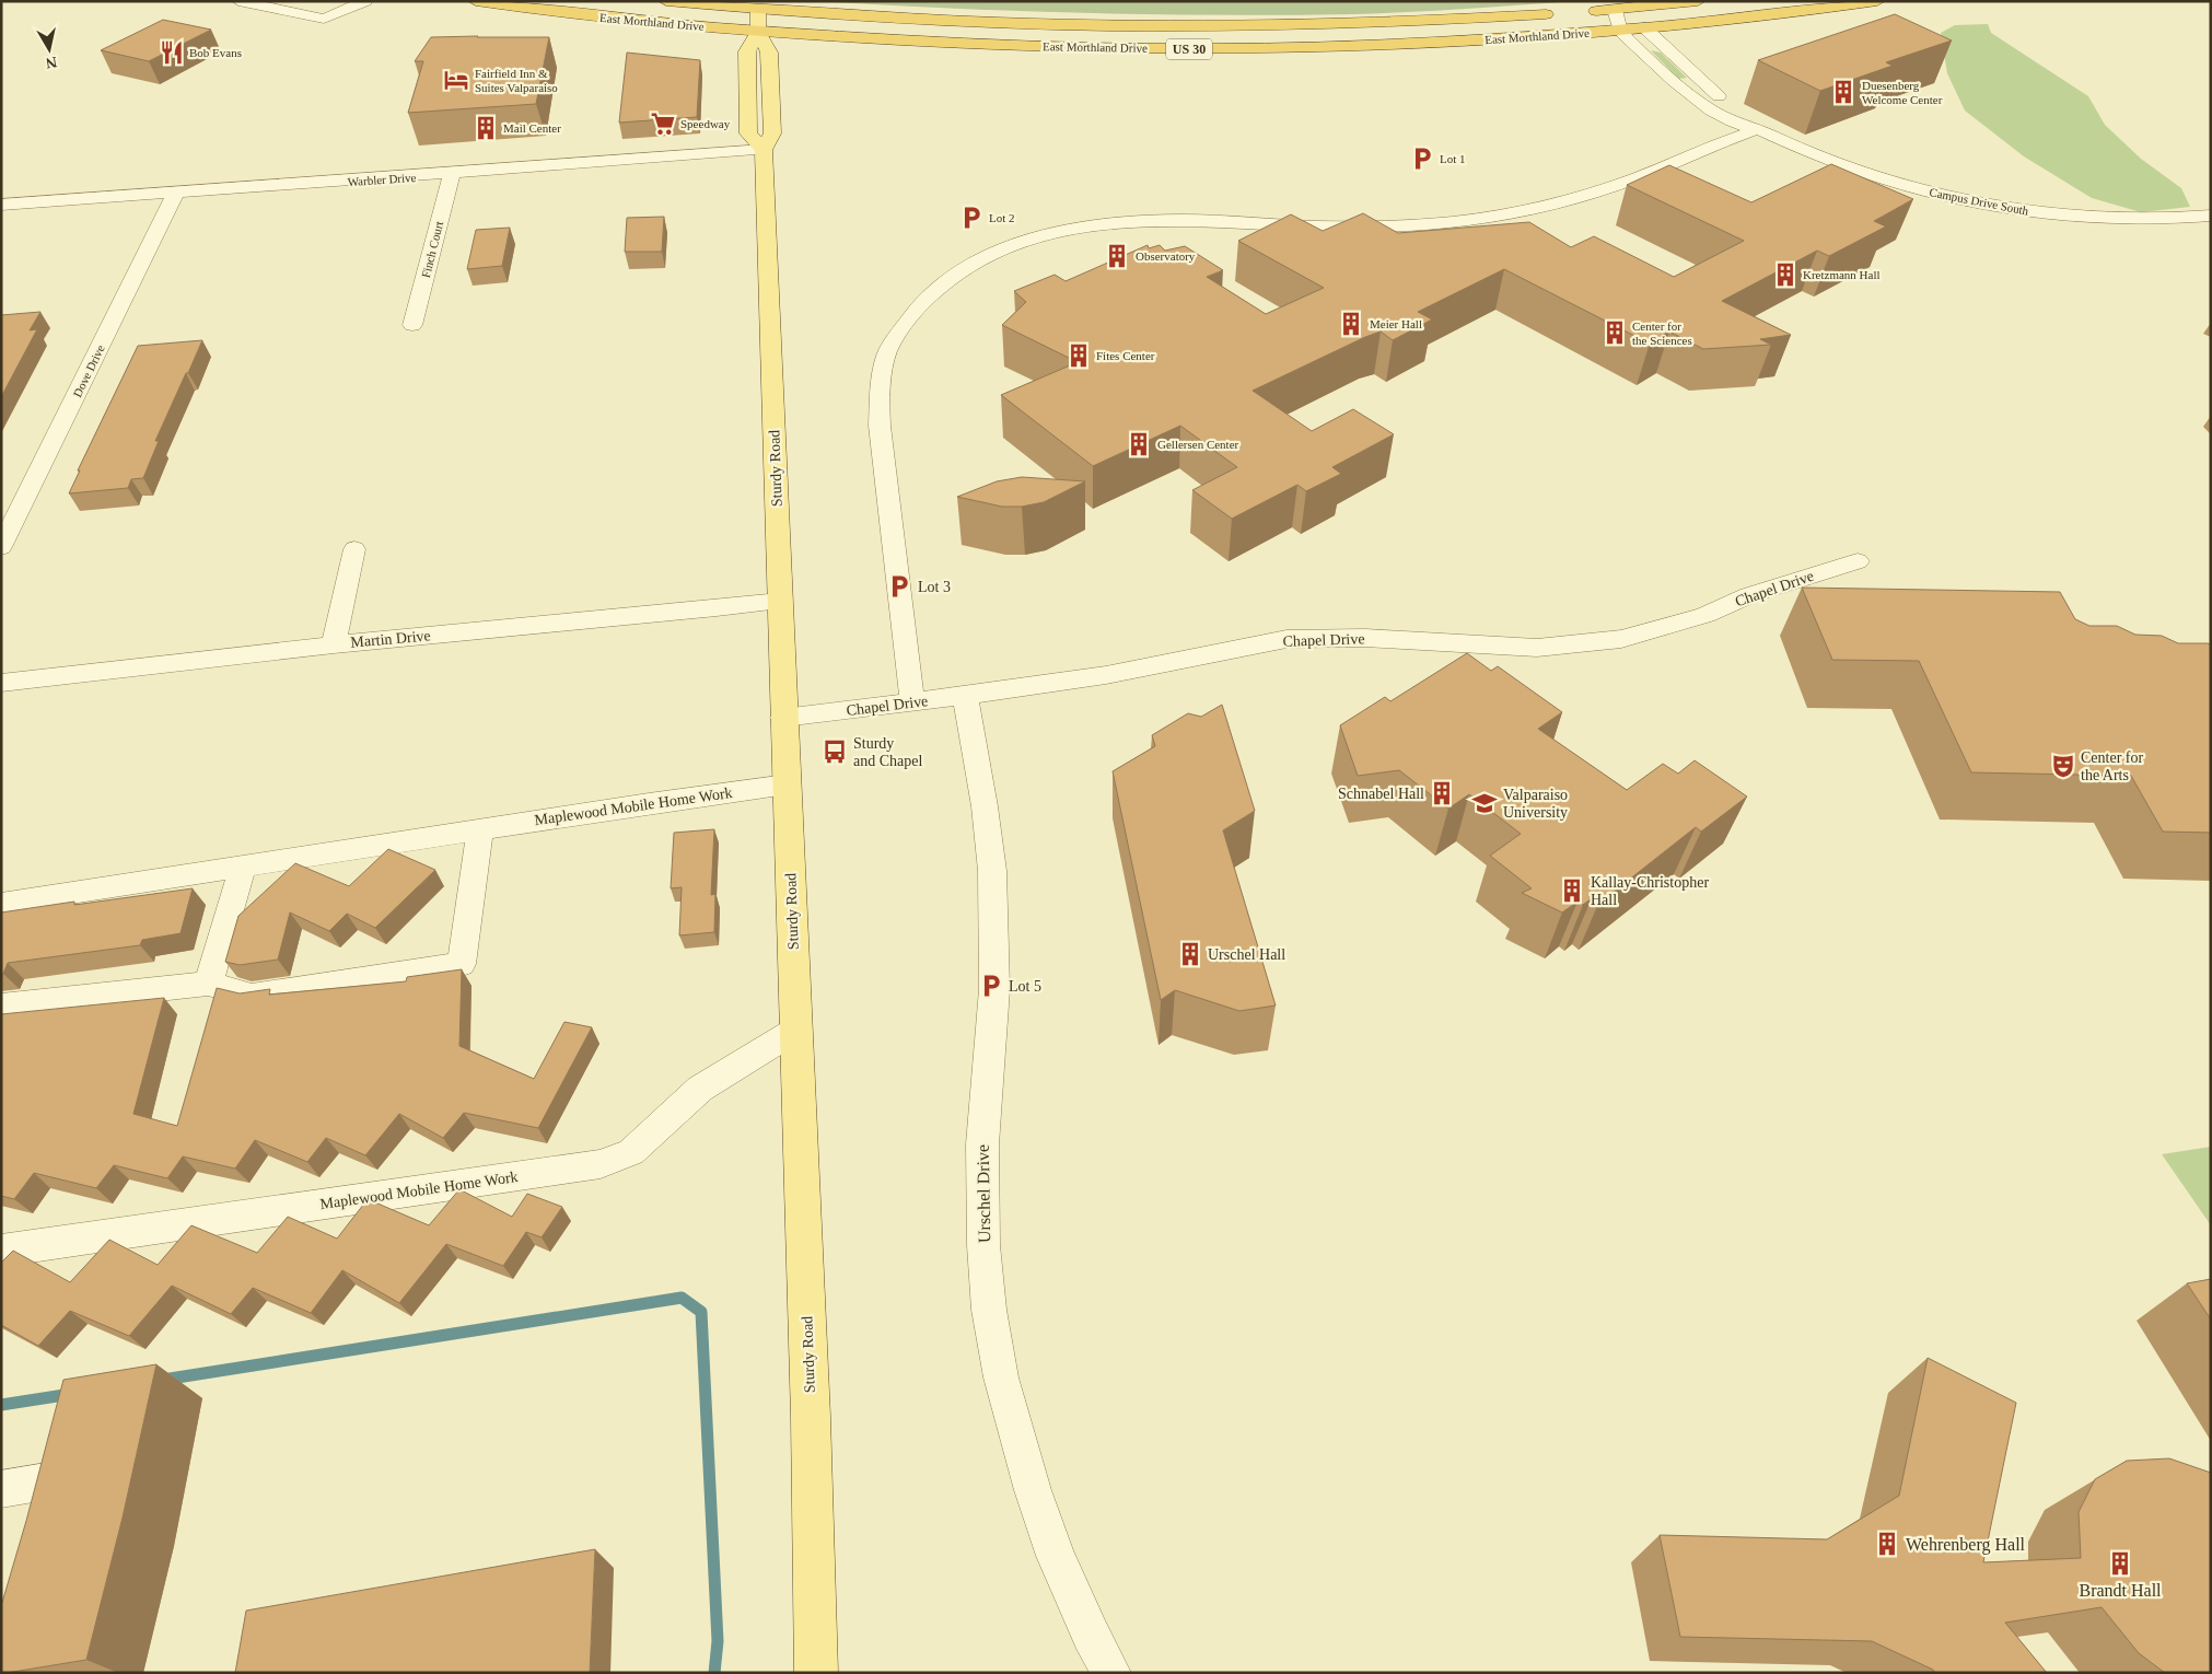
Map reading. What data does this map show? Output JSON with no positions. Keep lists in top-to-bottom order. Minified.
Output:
{"streets":{"highway":["East Morthland Drive","US 30"],"main road":["Sturdy Road"],"street":["Warbler Drive","Campus Drive South","Finch Court","Dove Drive","Chapel Drive","Martin Drive","Maplewood Mobile Home Work","Urschel Drive"]},"crossings":[["East Morthland Drive","Campus Drive South"],["East Morthland Drive","Sturdy Road"],["Warbler Drive","Finch Court"],["Warbler Drive","Dove Drive"],["Warbler Drive","Sturdy Road"],["Sturdy Road","Chapel Drive"],["Sturdy Road","Martin Drive"],["Sturdy Road","Maplewood Mobile Home Work"],["Chapel Drive","Urschel Drive"]],"places":{"restaurant":["Bob Evans"],"hotel":["Fairfield Inn & Suites Valparaiso"],"building":["Duesenberg Welcome Center","Mail Center","Observatory","Kretzmann Hall","Meier Hall","Center for the Sciences","Fites Center","Gellersen Center","Schnabel Hall","Kallay-Christopher Hall","Urschel Hall","Wehrenberg Hall","Brandt Hall"],"supermarket":["Speedway"],"parking":["Lot 1","Lot 2","Lot 3","Lot 5"],"bus stop":["Sturdy and Chapel"],"theatre":["Center for the Arts"],"school or university":["Valparaiso University"]},"north":"bottom"}
